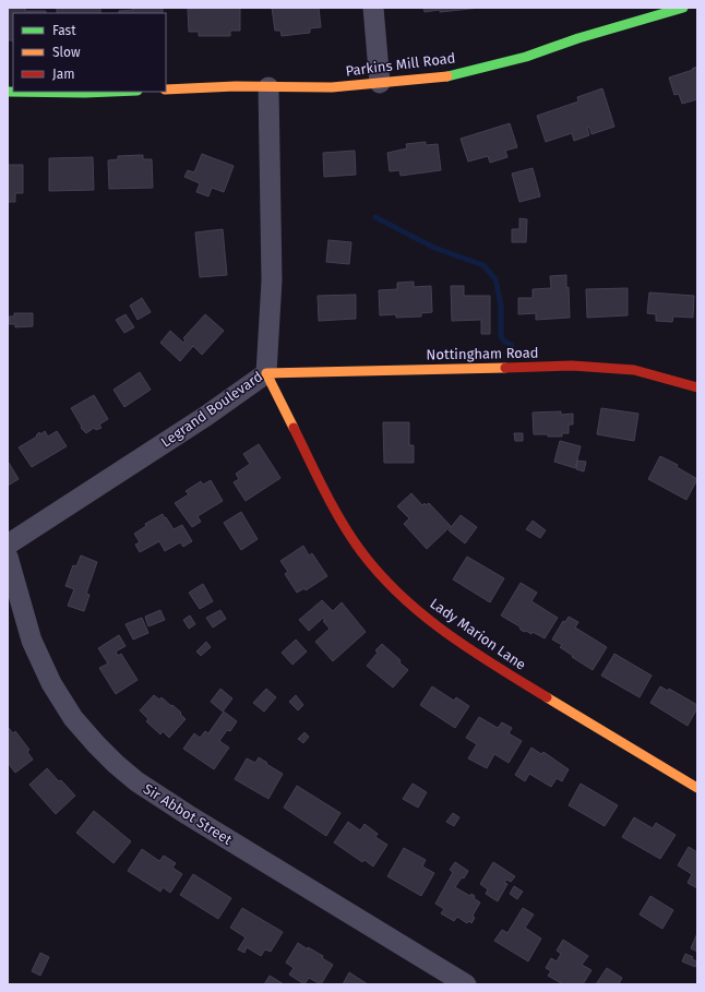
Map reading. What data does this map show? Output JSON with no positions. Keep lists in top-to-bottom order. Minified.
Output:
{"streets":{"street":["Parkins Mill Road","Nottingham Road","Legrand Boulevard","Lady Marion Lane","Sir Abbot Street"]},"crossings":[["Parkins Mill Road","Legrand Boulevard"],["Nottingham Road","Legrand Boulevard"],["Nottingham Road","Lady Marion Lane"],["Legrand Boulevard","Lady Marion Lane"]],"legend":["Fast","Slow","Jam"]}
